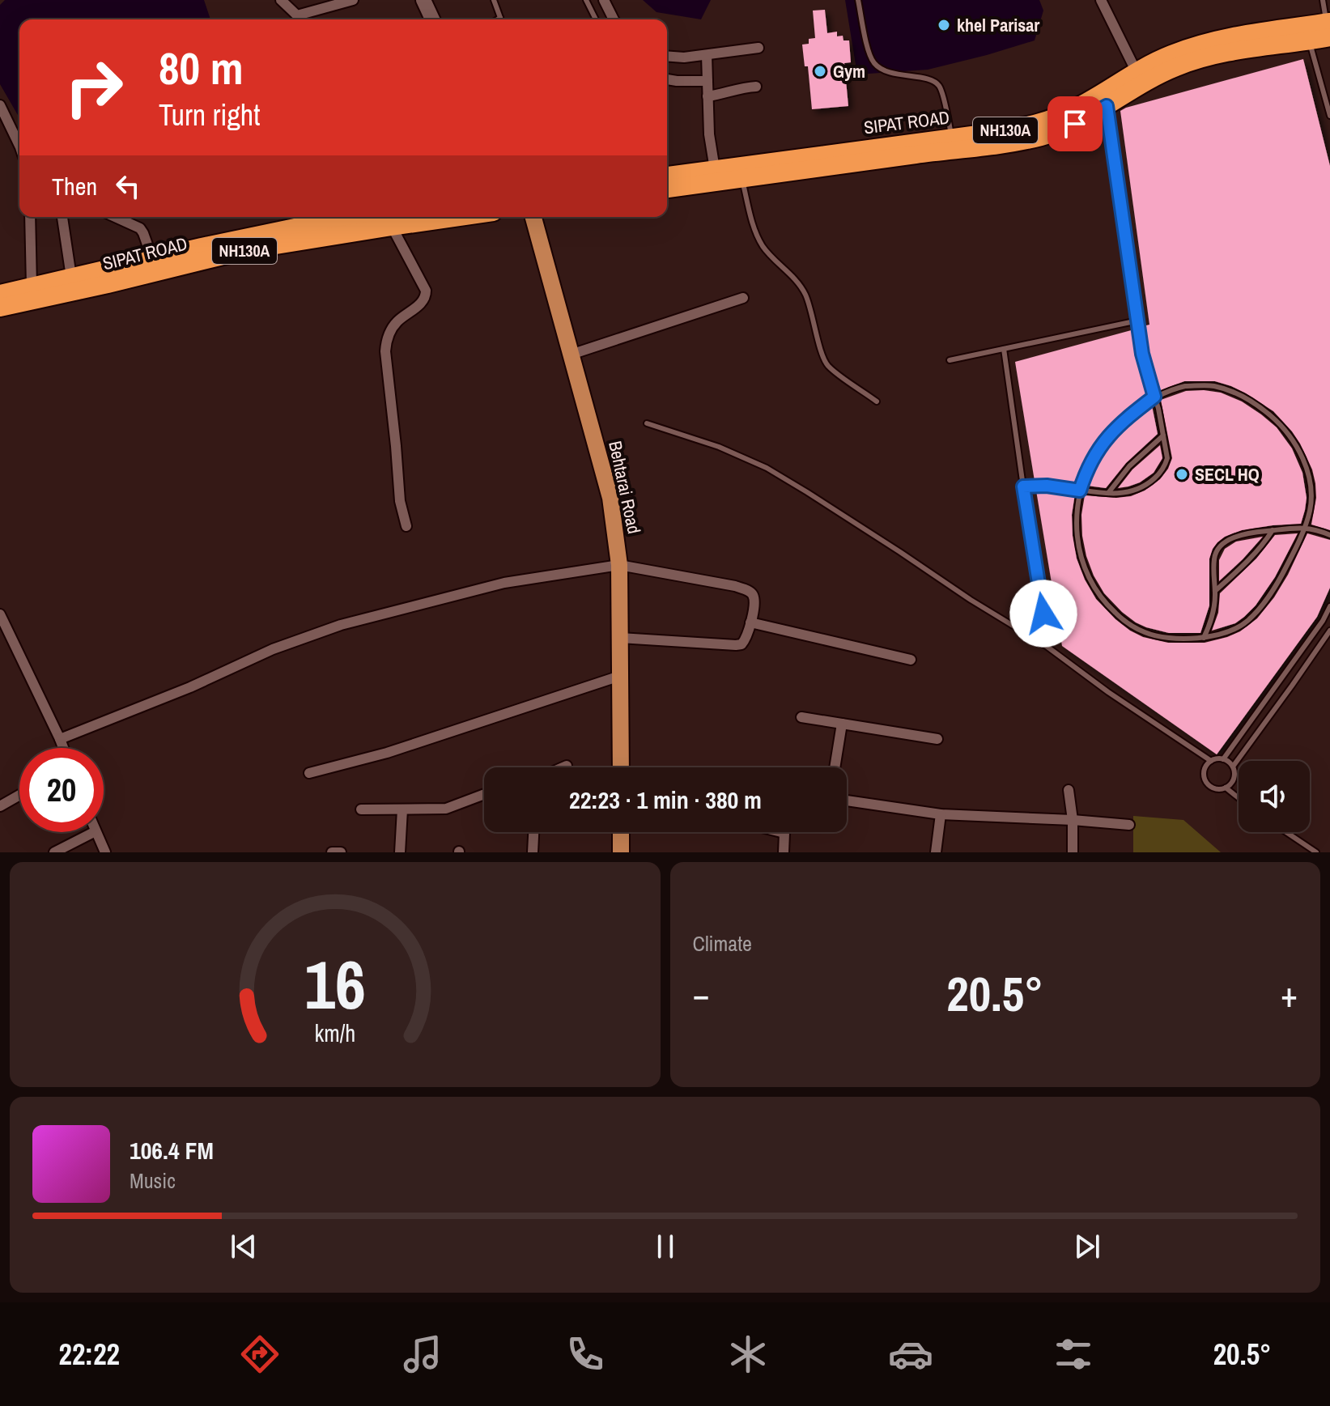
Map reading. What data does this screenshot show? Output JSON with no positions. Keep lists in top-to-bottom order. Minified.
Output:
{"streets":{"highway":["SIPAT ROAD","NH130A"],"main road":["Behtarai Road"]},"places":["khel Parisar","Gym","SECL HQ"],"page":{"turn":["80 m","Turn right"],"then":"Then","limit":"20","trip":"22:23 · 1 min · 380 m","tile":"Climate","heat":["−","20.5°","+"],"song":["106.4 FM","Music"],"tabs":["22:22","20.5°"],"gauge":["16","km/h"]}}
